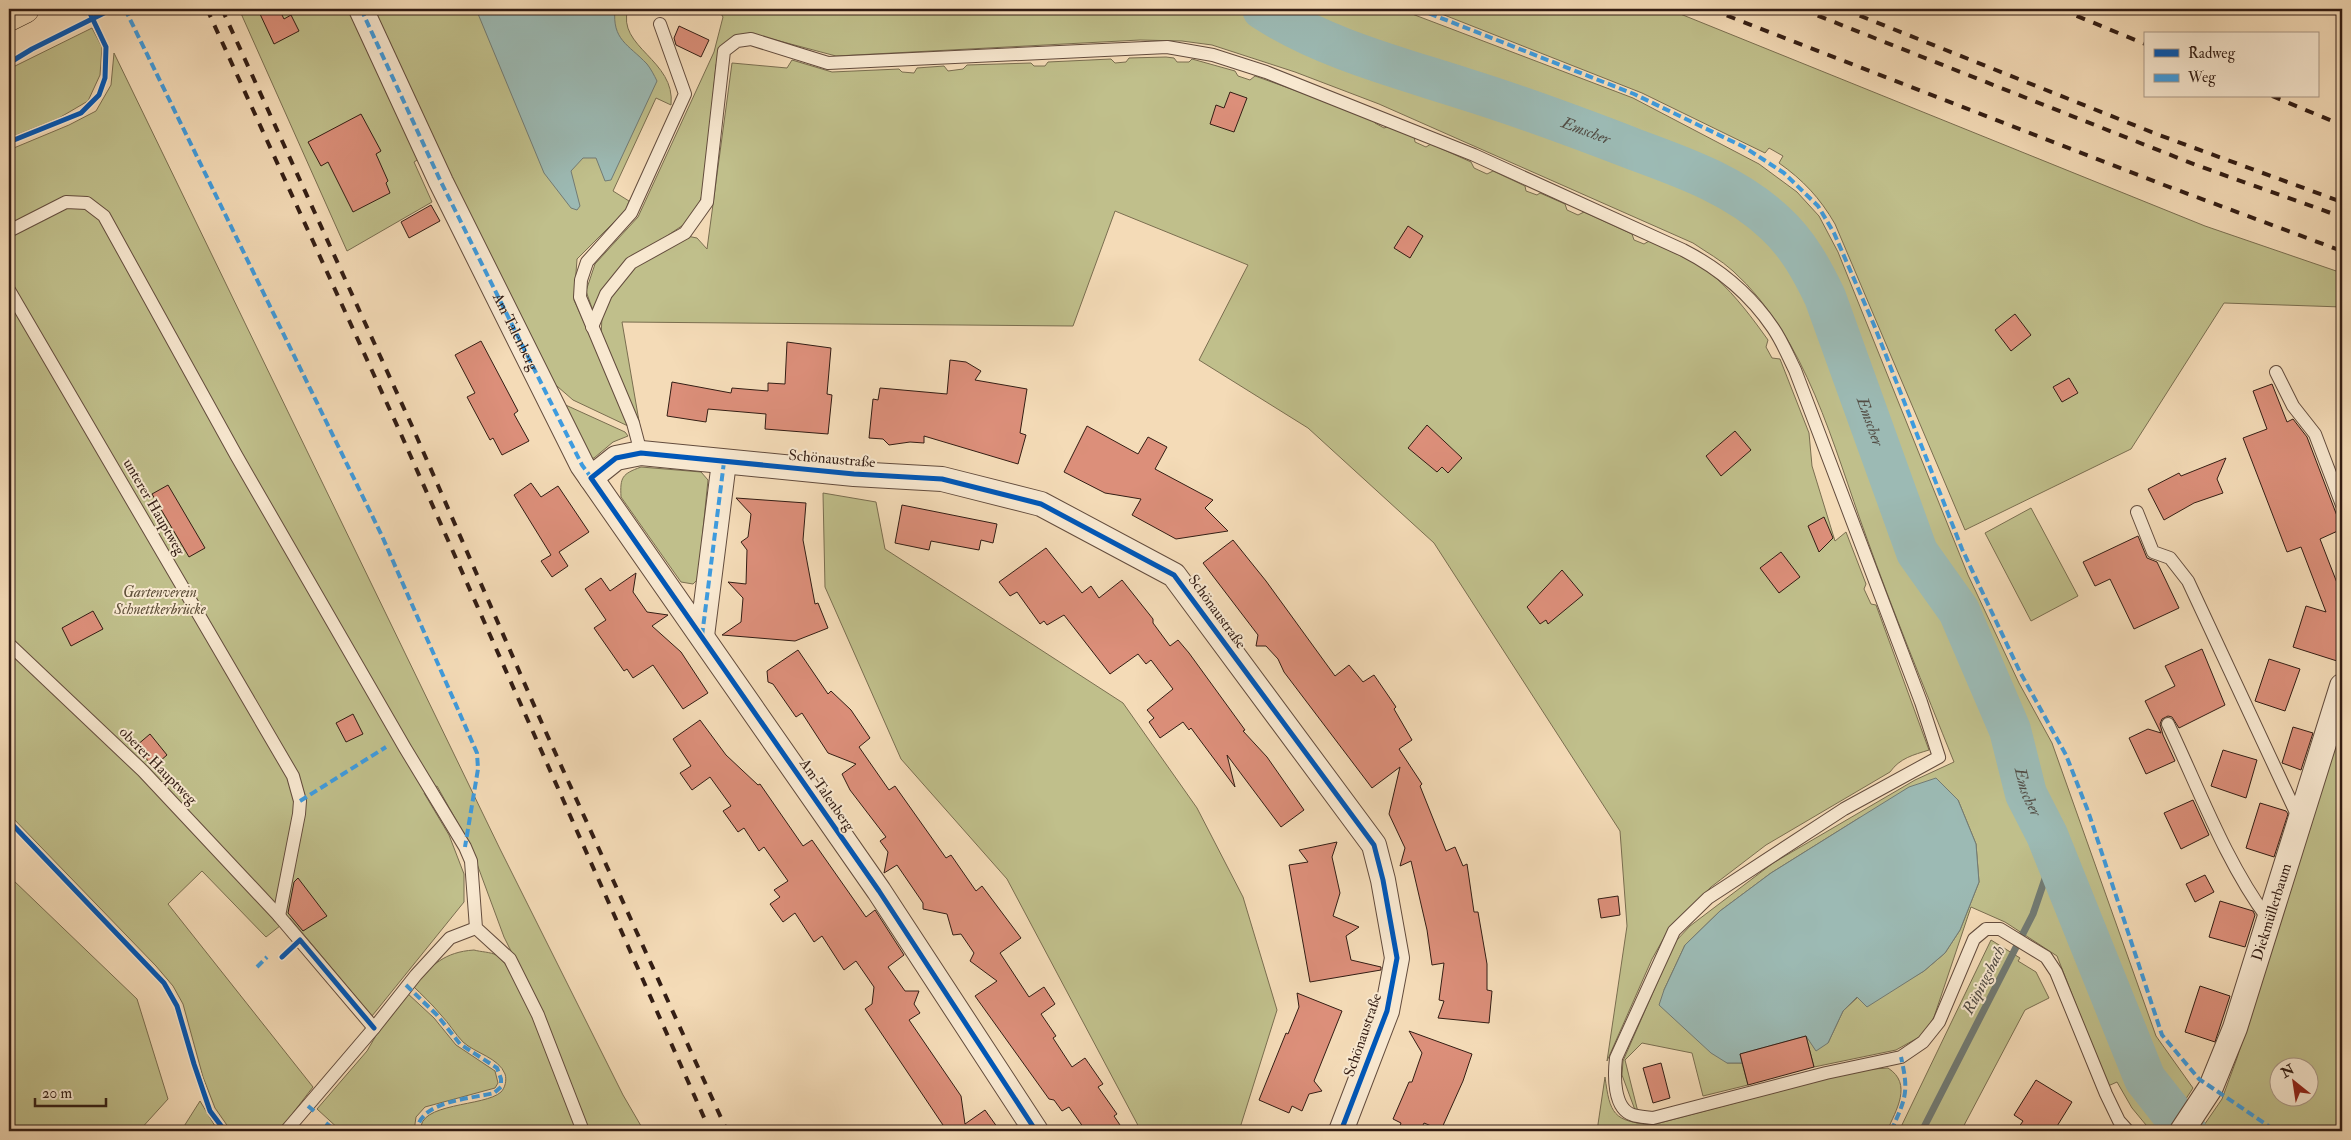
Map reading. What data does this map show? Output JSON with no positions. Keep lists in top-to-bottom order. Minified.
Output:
{"streets":{"street":["Am Talenberg","Schönaustraße","Diekmüllerbaum"],"lane":["unterer Hauptweg","oberer Hauptweg"]},"crossings":[["Am Talenberg","Schönaustraße"],["unterer Hauptweg","oberer Hauptweg"]],"water":["Emscher","Rüpingsbach"],"parks":["Gartenverein Schnettkerbrücke"],"legend":["Radweg","Weg"],"scale_bar":"20 m","north":"top left"}
